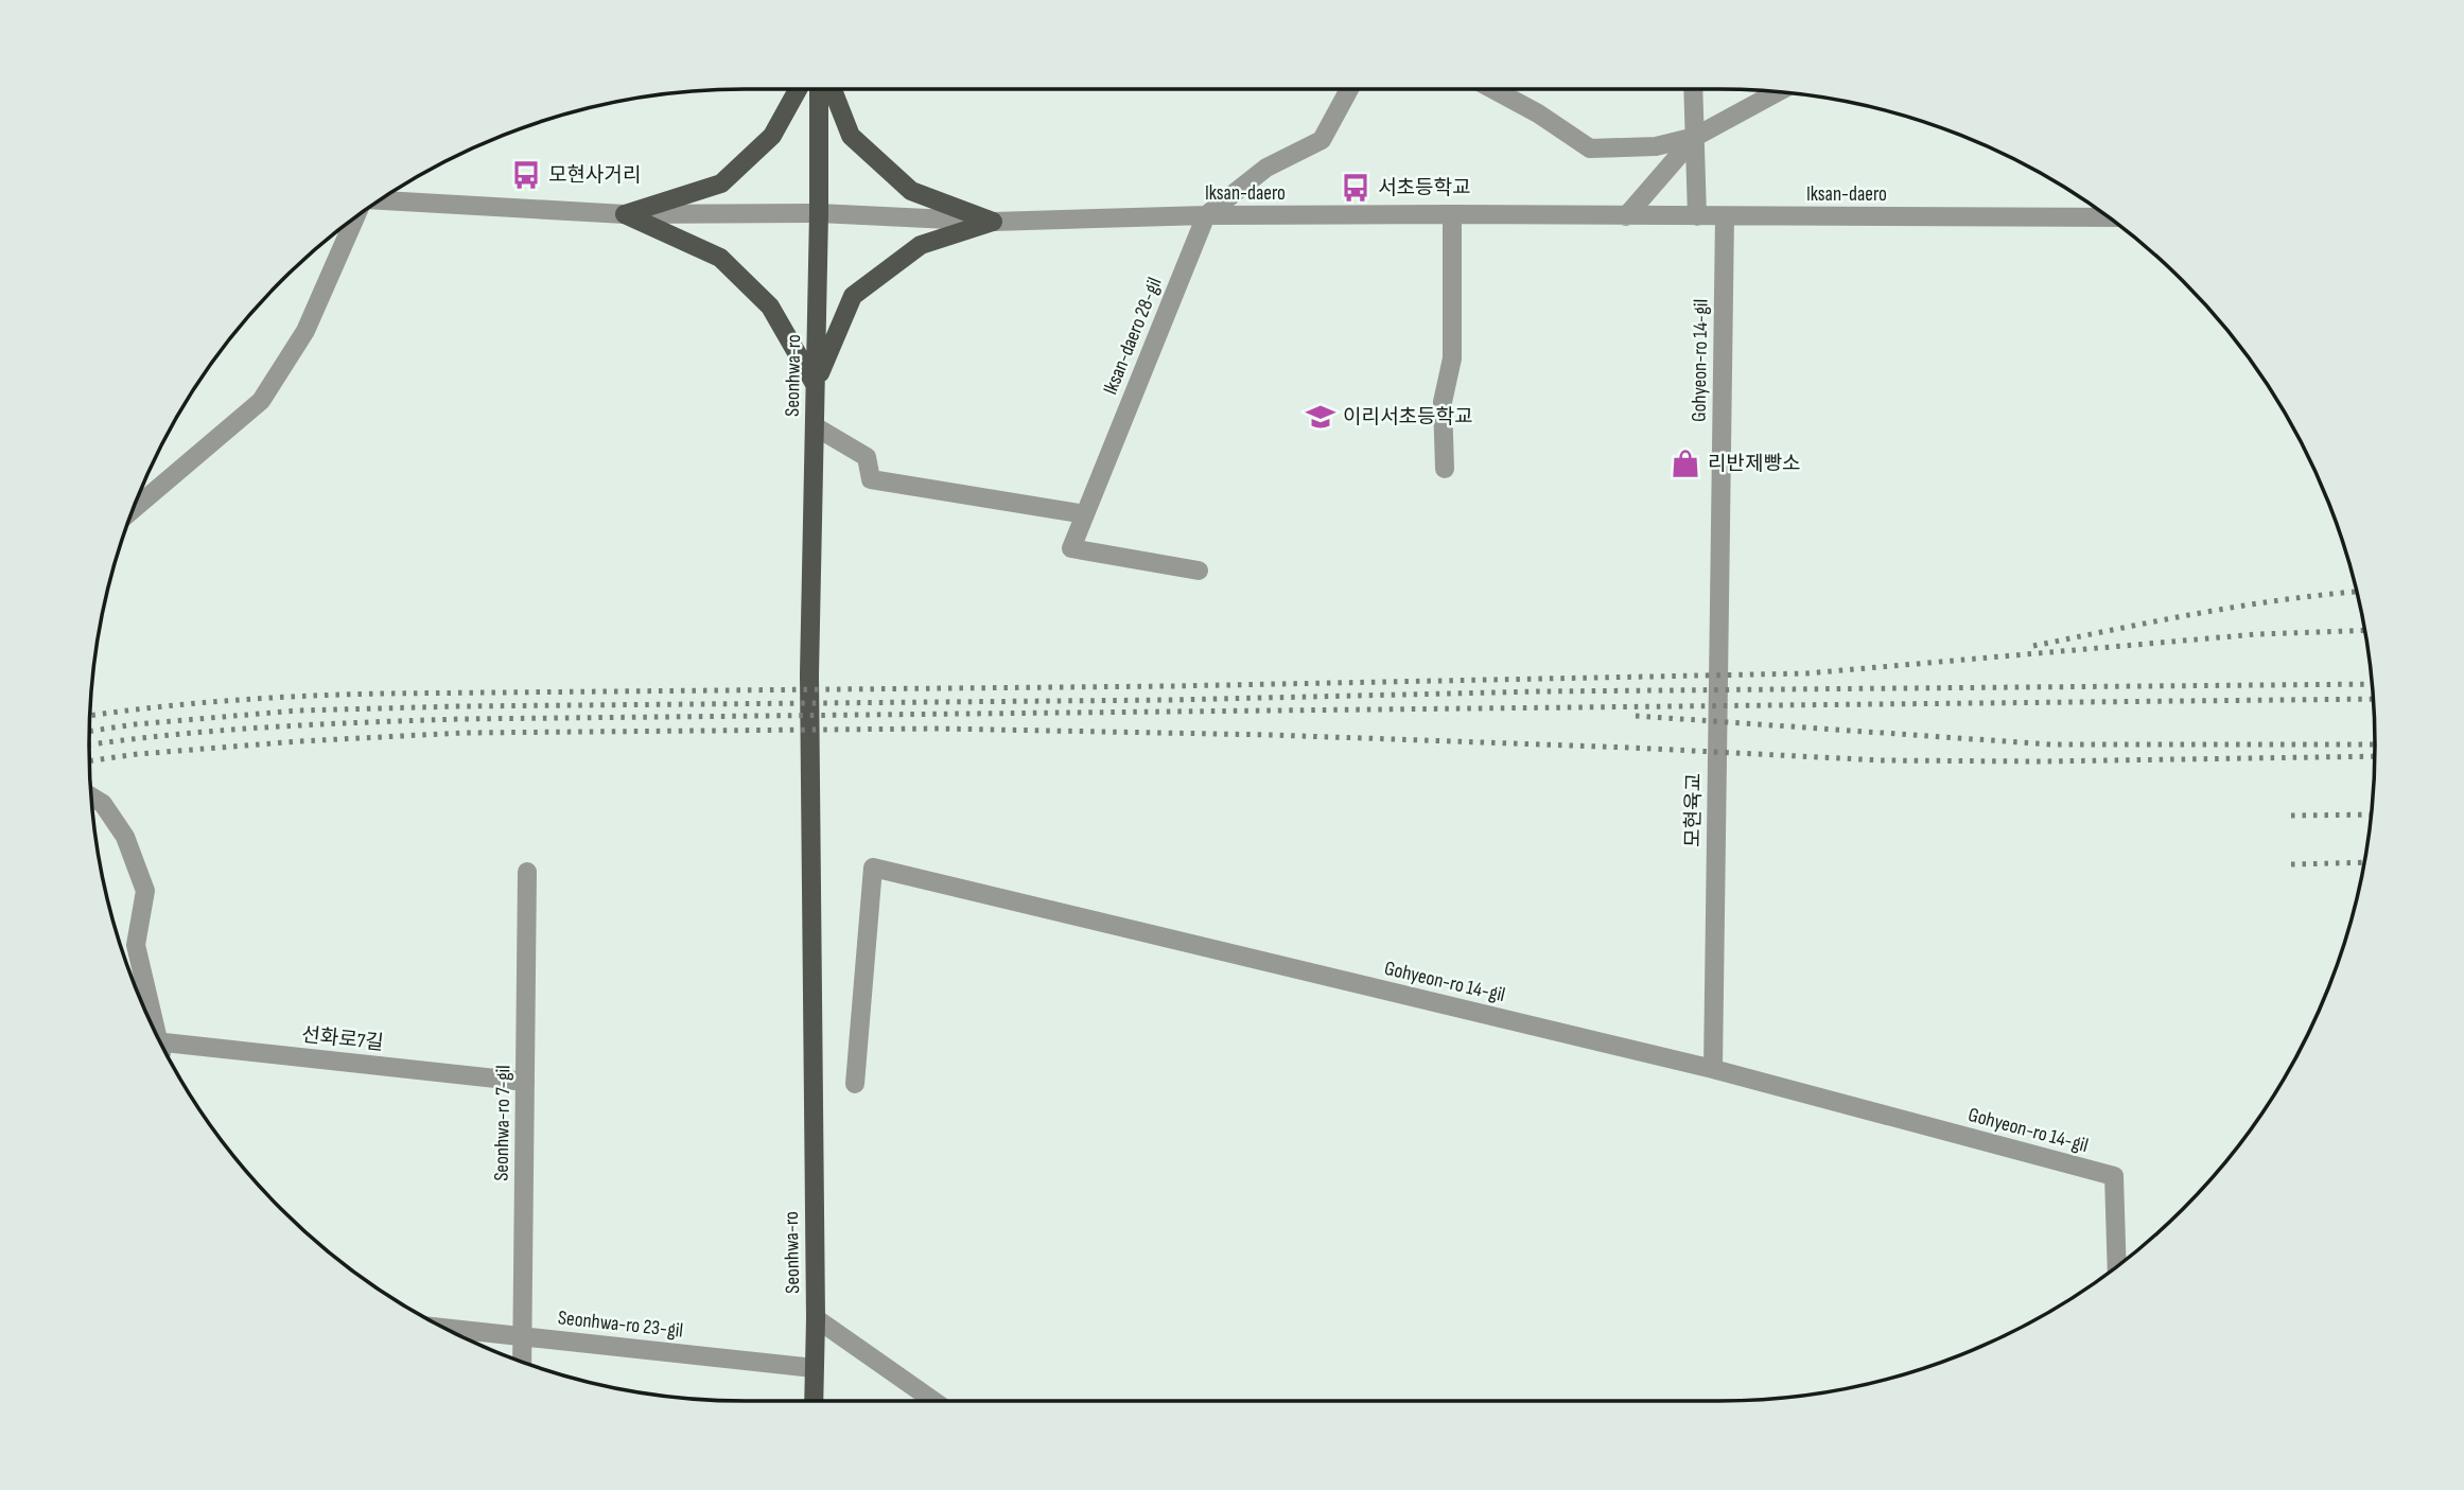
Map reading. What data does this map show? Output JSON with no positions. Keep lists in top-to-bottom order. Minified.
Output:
{"streets":{"main road":["Seonhwa-ro"],"street":["Iksan-daero","Iksan-daero 28-gil","Gohyeon-ro 14-gil","모현육교","선화로7길","Seonhwa-ro 7-gil","Seonhwa-ro 23-gil"]},"crossings":[["Iksan-daero","Iksan-daero 28-gil"],["Iksan-daero","Gohyeon-ro 14-gil"],["Iksan-daero","Seonhwa-ro"],["Gohyeon-ro 14-gil","모현육교"],["Seonhwa-ro","Seonhwa-ro 23-gil"],["선화로7길","Seonhwa-ro 7-gil"],["Seonhwa-ro 7-gil","Seonhwa-ro 23-gil"]],"places":{"bus stop":["모현사거리","서초등학교"],"school or university":["이리서초등학교"],"shop":["리반제빵소"]}}
